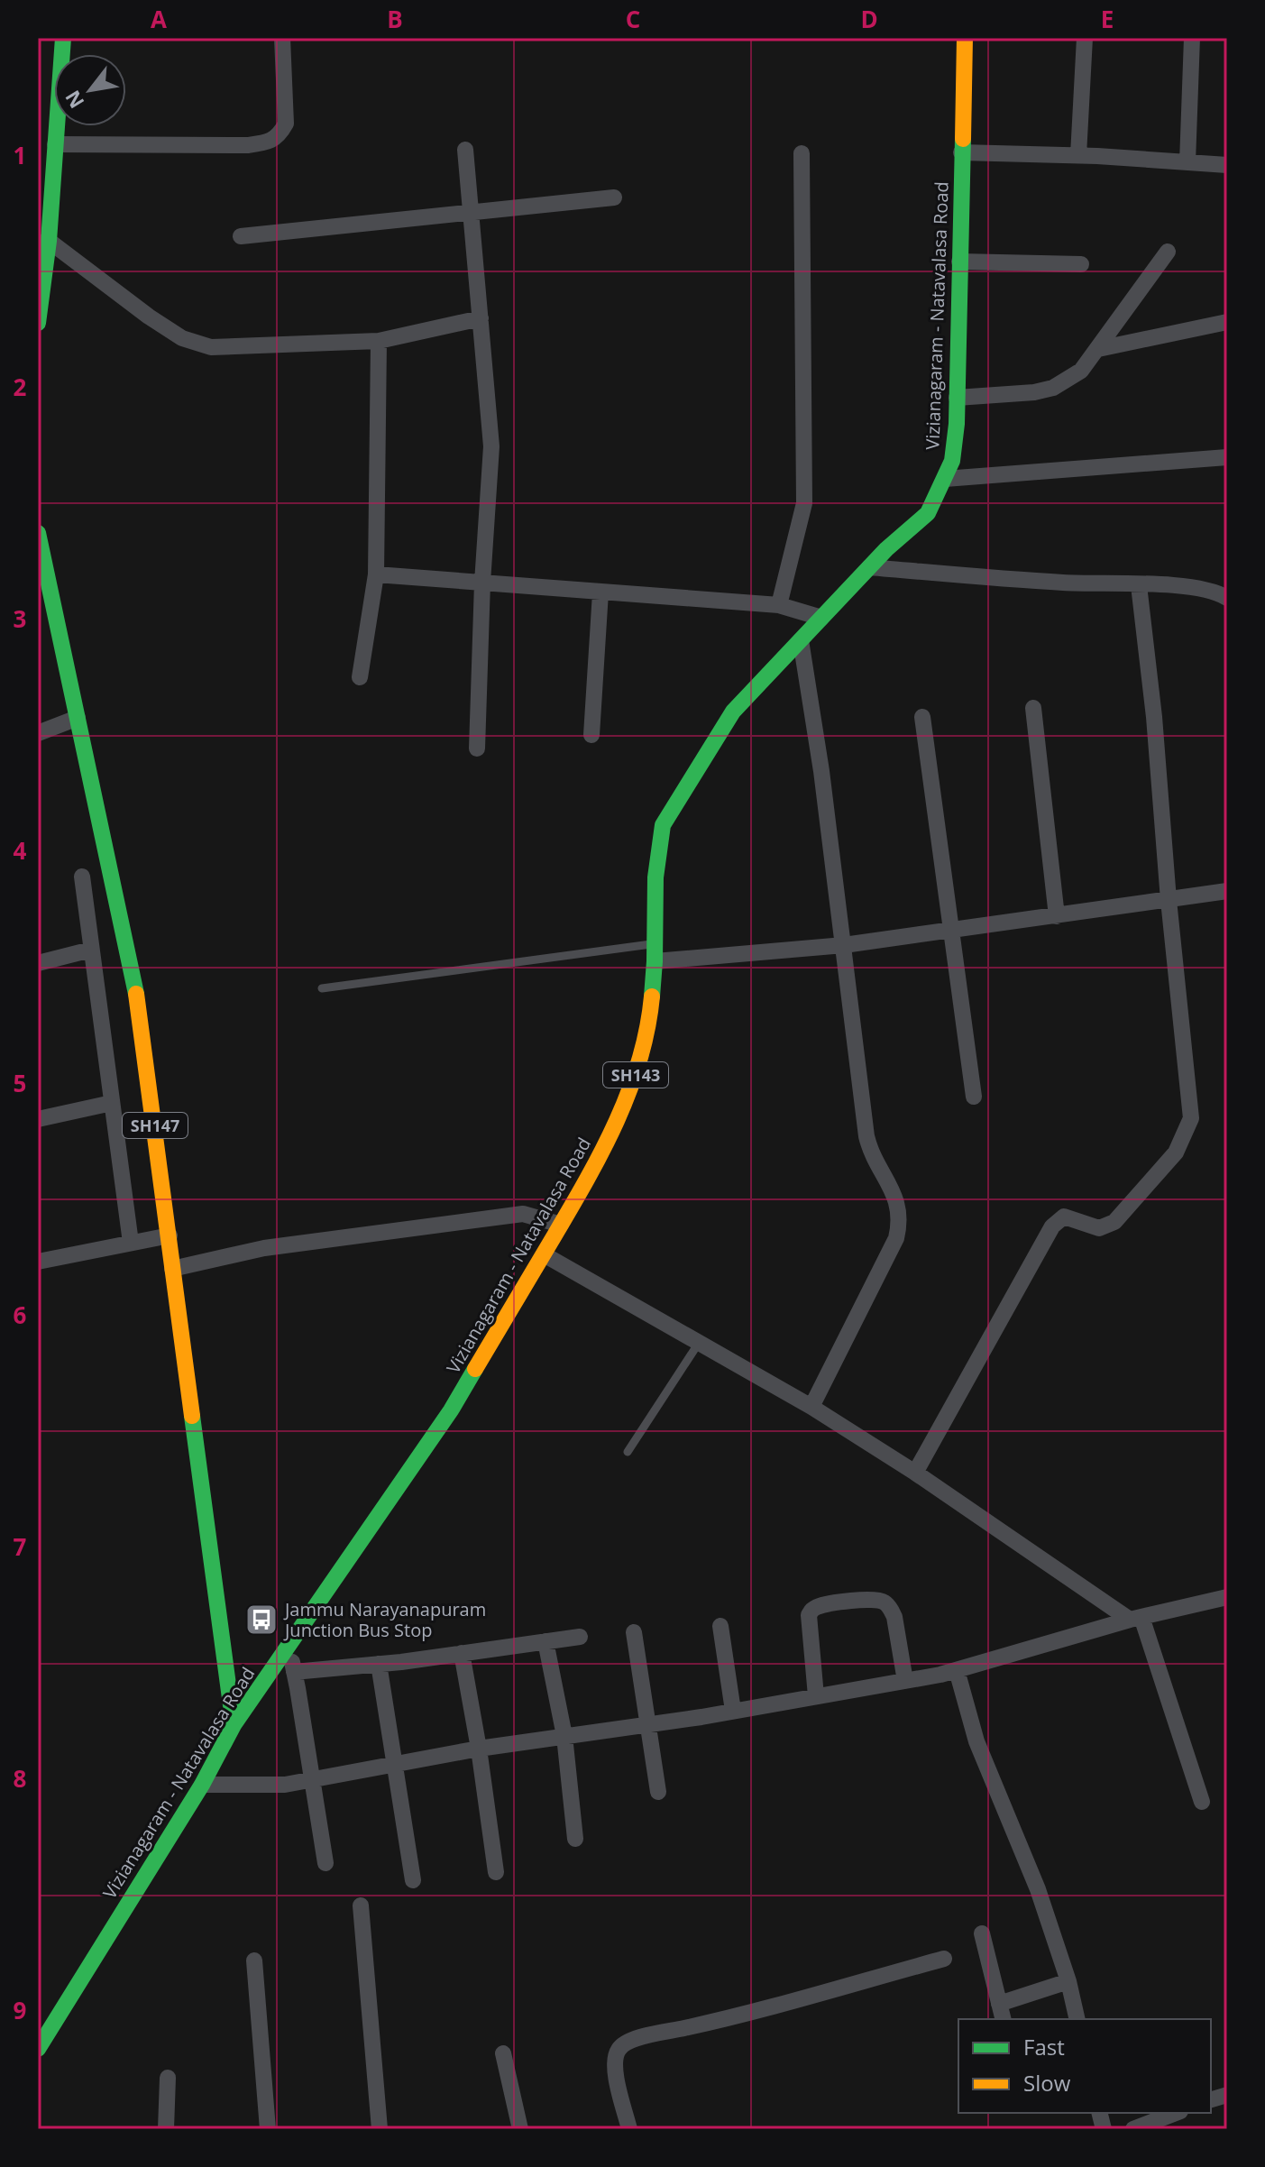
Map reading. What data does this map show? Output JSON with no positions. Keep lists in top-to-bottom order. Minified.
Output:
{"streets":{"main road":["Vizianagaram - Natavalasa Road","SH143","SH147"]},"crossings":[["Vizianagaram - Natavalasa Road","SH147"]],"places":{"bus stop":["Jammu Narayanapuram Junction Bus Stop"]},"legend":["Fast","Slow"],"north":"bottom left","grid":{"columns":["A","B","C","D","E"],"rows":["1","2","3","4","5","6","7","8","9"]}}
